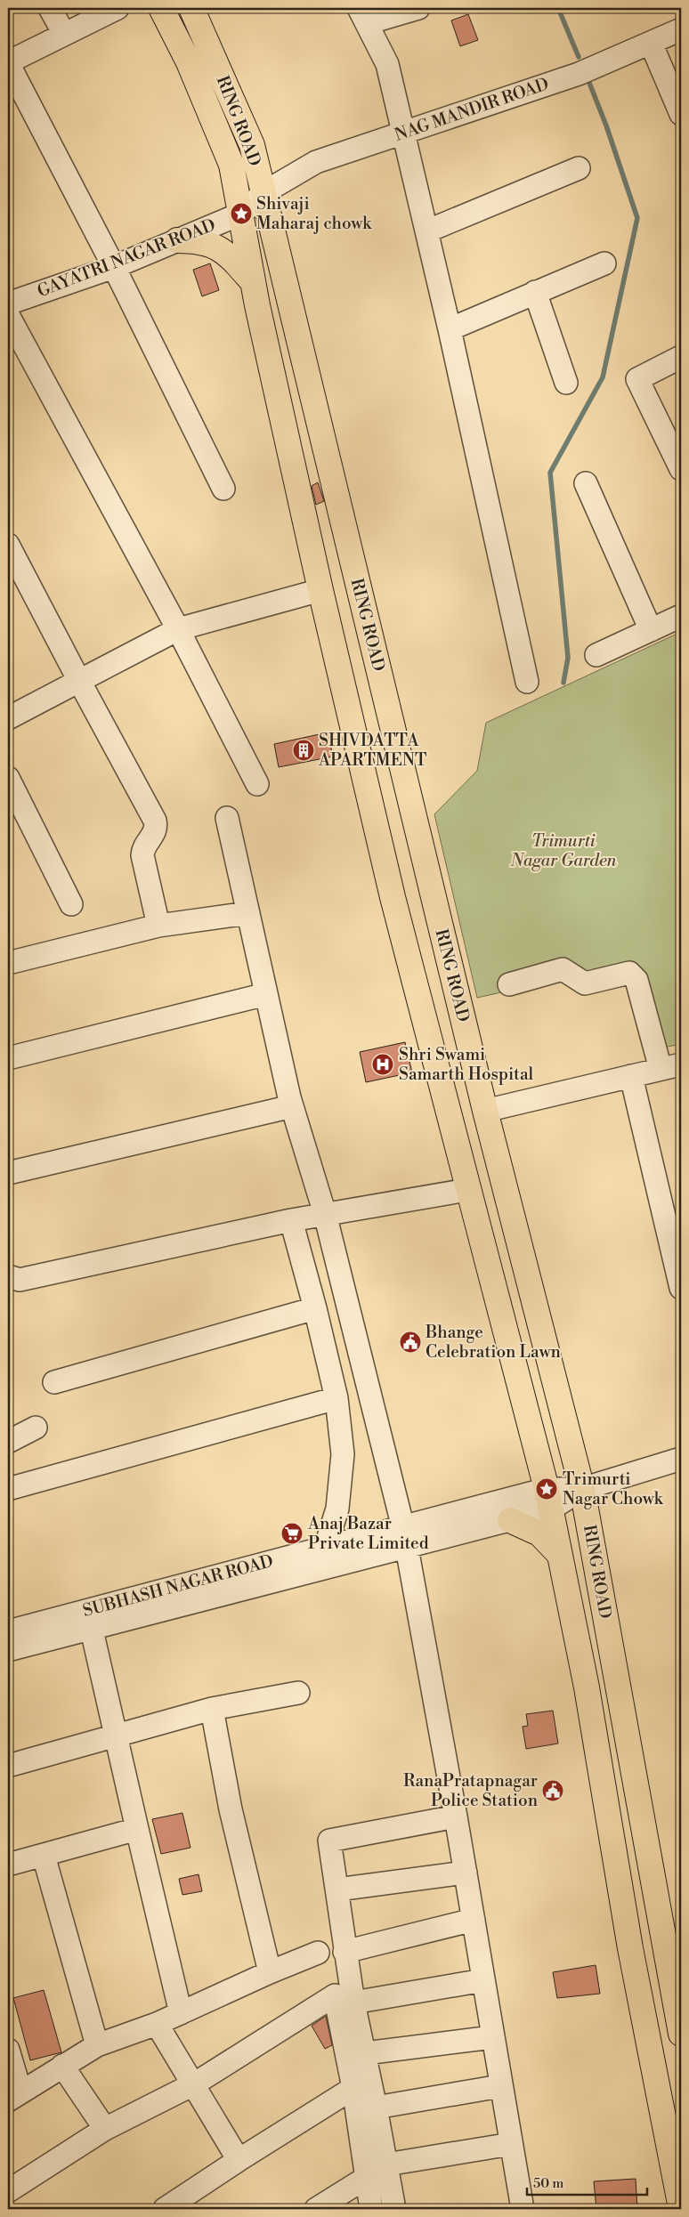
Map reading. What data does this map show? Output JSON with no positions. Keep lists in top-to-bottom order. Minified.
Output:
{"streets":{"main road":["RING ROAD"],"street":["NAG MANDIR ROAD","GAYATRI NAGAR ROAD","SUBHASH NAGAR ROAD"]},"crossings":[["NAG MANDIR ROAD","RING ROAD"],["NAG MANDIR ROAD","GAYATRI NAGAR ROAD"],["RING ROAD","GAYATRI NAGAR ROAD"],["RING ROAD","SUBHASH NAGAR ROAD"]],"parks":["Trimurti Nagar Garden"],"places":{"place":["Shivaji Maharaj chowk","Trimurti Nagar Chowk"],"building":["SHIVDATTA APARTMENT"],"hospital":["Shri Swami Samarth Hospital"],"public building":["Bhange Celebration Lawn","RanaPratapnagar Police Station"],"supermarket":["Anaj Bazar Private Limited"]},"scale_bar":"50 m"}
